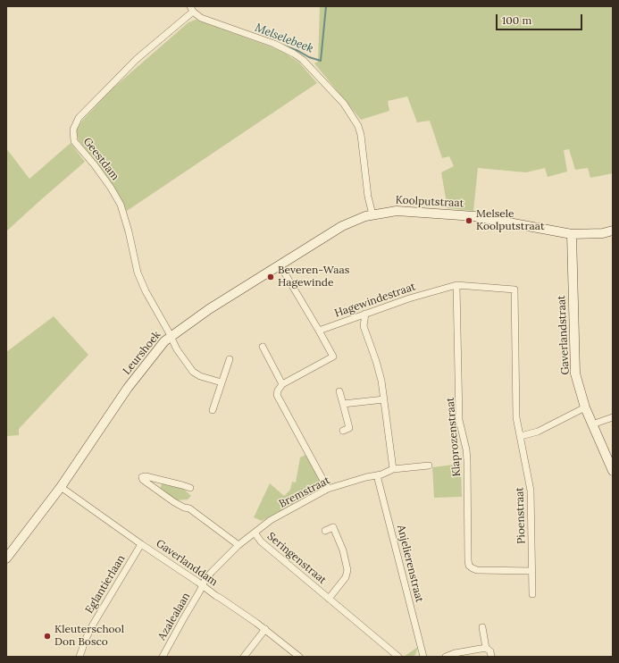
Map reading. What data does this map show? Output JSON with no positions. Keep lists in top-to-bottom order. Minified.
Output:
{"streets":{"street":["Geestdam","Koolputstraat","Hagewindestraat","Gaverlandstraat","Leurshoek","Klaprozenstraat","Bremstraat","Pioenstraat","Seringenstraat","Gaverlanddam","Anjelierenstraat","Eglantierlaan","Azalealaan"]},"crossings":[["Geestdam","Leurshoek"],["Koolputstraat","Gaverlandstraat"],["Koolputstraat","Leurshoek"],["Hagewindestraat","Klaprozenstraat"],["Hagewindestraat","Pioenstraat"],["Leurshoek","Gaverlanddam"],["Klaprozenstraat","Pioenstraat"],["Bremstraat","Seringenstraat"],["Bremstraat","Gaverlanddam"],["Bremstraat","Anjelierenstraat"],["Bremstraat","Azalealaan"],["Gaverlanddam","Eglantierlaan"],["Gaverlanddam","Azalealaan"]],"water":["Melselebeek"],"places":["Melsele Koolputstraat","Beveren-Waas Hagewinde","Kleuterschool Don Bosco"],"scale_bar":"100 m"}
